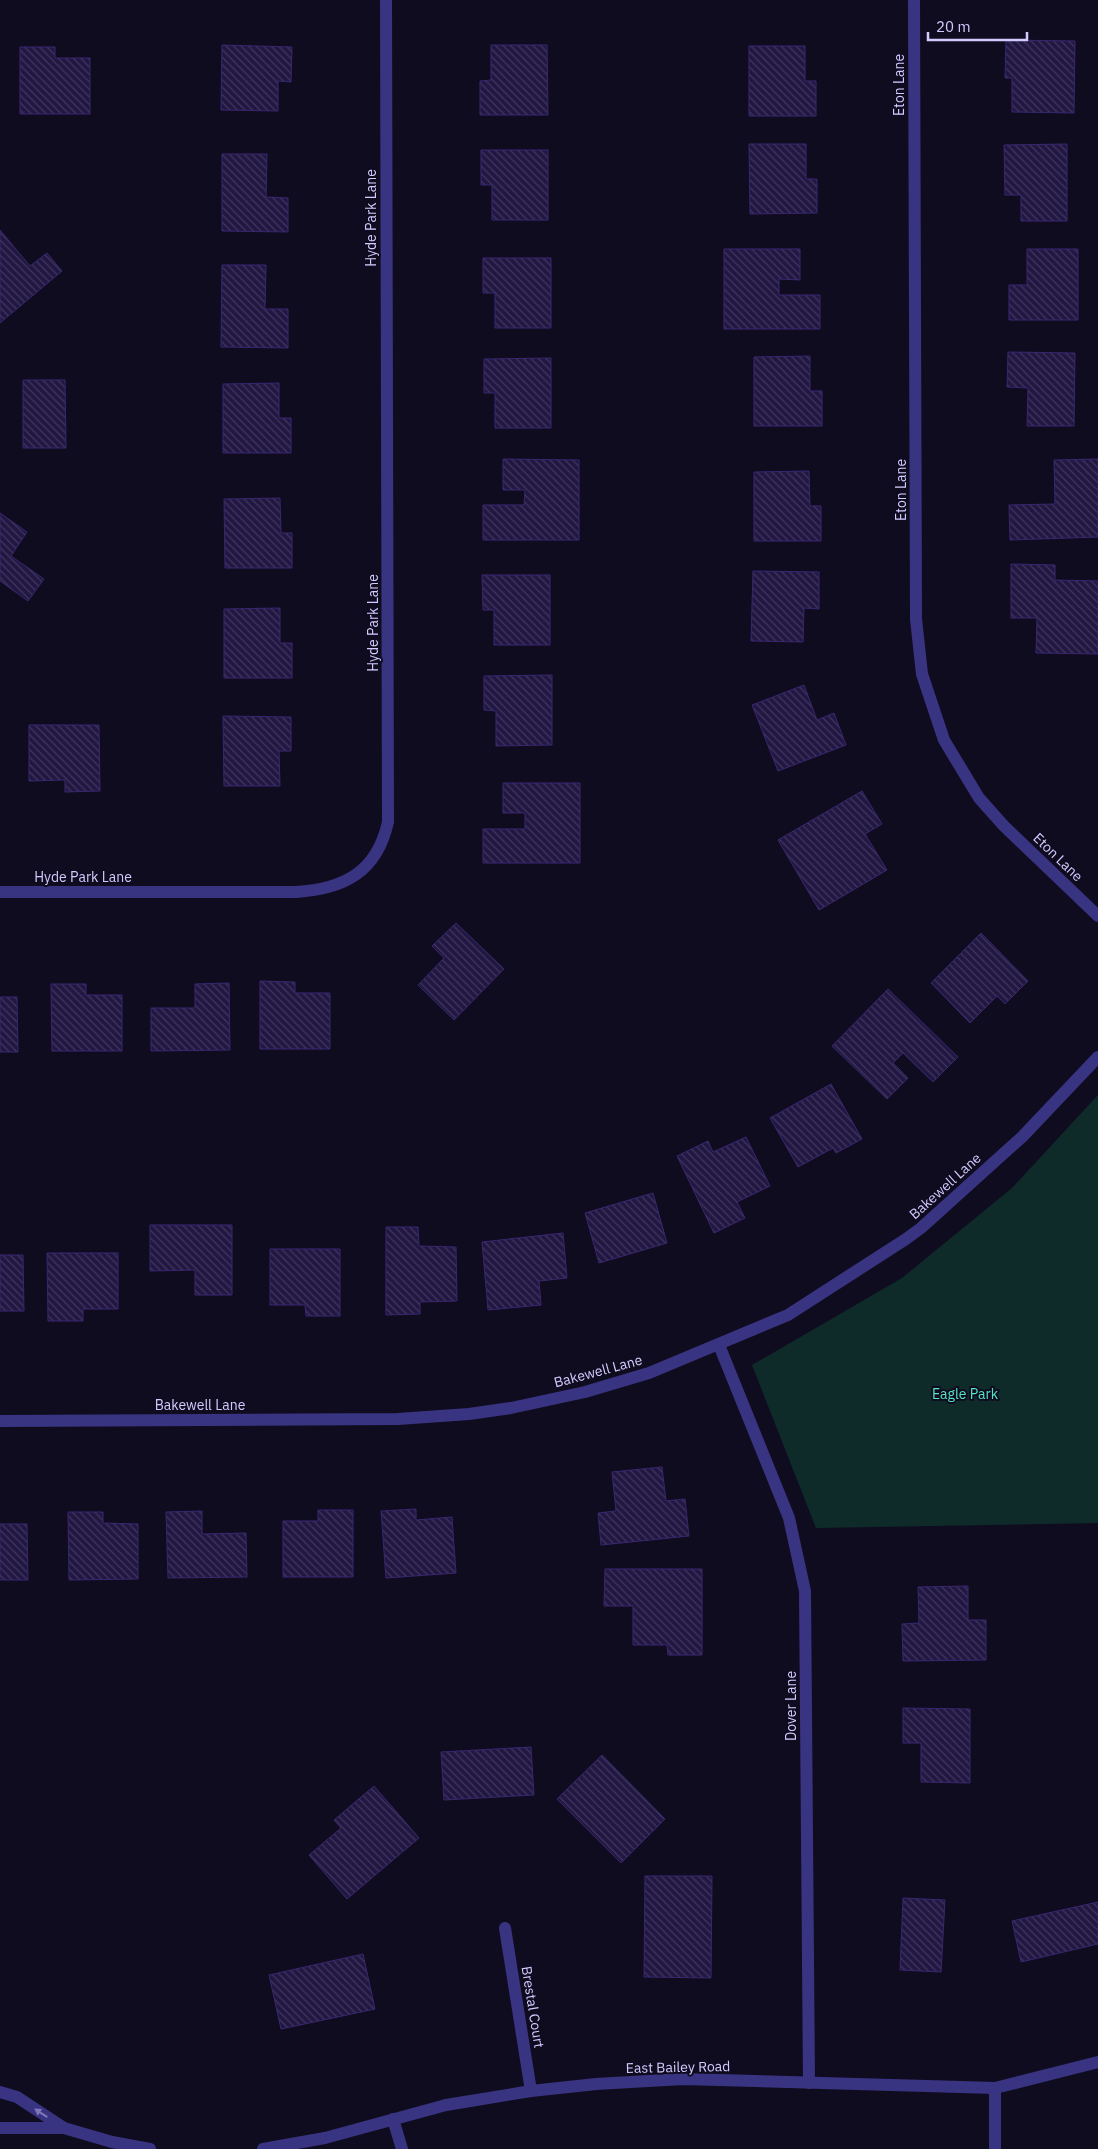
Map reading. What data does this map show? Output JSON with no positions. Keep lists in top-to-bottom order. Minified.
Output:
{"streets":{"street":["Eton Lane","Hyde Park Lane","Bakewell Lane","Dover Lane","Brestal Court","East Bailey Road"]},"crossings":[["Bakewell Lane","Dover Lane"],["Dover Lane","East Bailey Road"],["Brestal Court","East Bailey Road"]],"parks":["Eagle Park"],"scale_bar":"20 m"}
